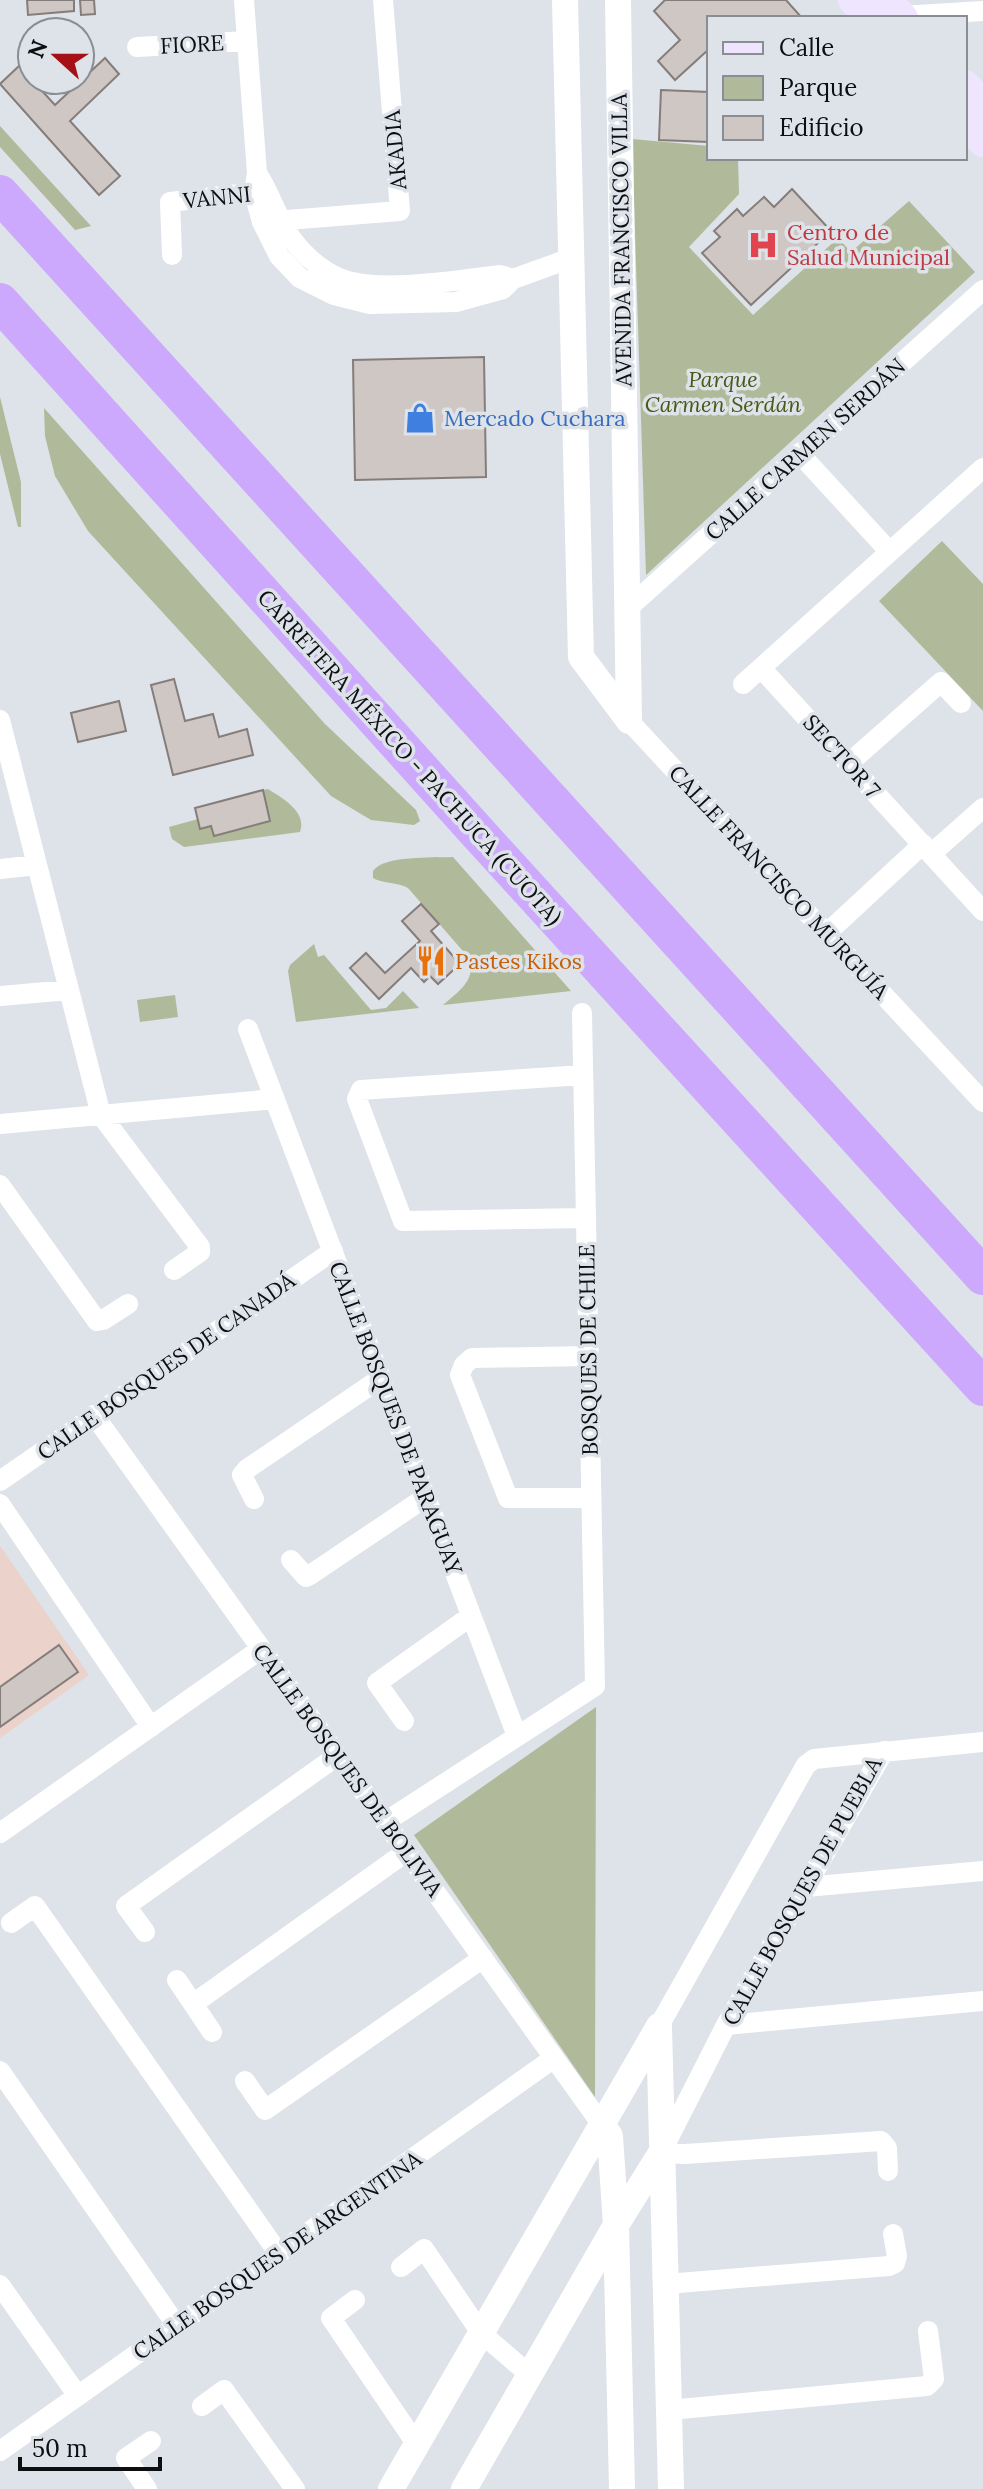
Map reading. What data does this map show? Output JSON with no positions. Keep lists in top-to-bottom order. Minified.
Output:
{"streets":{"highway":["CARRETERA MÉXICO - PACHUCA (CUOTA)"],"street":["FIORE","AKADIA","VANNI","AVENIDA FRANCISCO VILLA","CALLE CARMEN SERDÁN","SECTOR 7","CALLE FRANCISCO MURGUÍA","BOSQUES DE CHILE","CALLE BOSQUES DE CANADÁ","CALLE BOSQUES DE PARAGUAY","CALLE BOSQUES DE BOLIVIA","CALLE BOSQUES DE PUEBLA","CALLE BOSQUES DE ARGENTINA"]},"crossings":[["AVENIDA FRANCISCO VILLA","CALLE CARMEN SERDÁN"],["AVENIDA FRANCISCO VILLA","CALLE FRANCISCO MURGUÍA"],["BOSQUES DE CHILE","CALLE BOSQUES DE PARAGUAY"],["CALLE BOSQUES DE CANADÁ","CALLE BOSQUES DE PARAGUAY"],["CALLE BOSQUES DE CANADÁ","CALLE BOSQUES DE BOLIVIA"],["CALLE BOSQUES DE BOLIVIA","CALLE BOSQUES DE PUEBLA"],["CALLE BOSQUES DE BOLIVIA","CALLE BOSQUES DE ARGENTINA"]],"parks":["Parque Carmen Serdán"],"places":{"hospital":["Centro de Salud Municipal"],"shop":["Mercado Cuchara"],"restaurant":["Pastes Kikos"]},"legend":["Calle","Parque","Edificio"],"scale_bar":"50 m","north":"left"}
